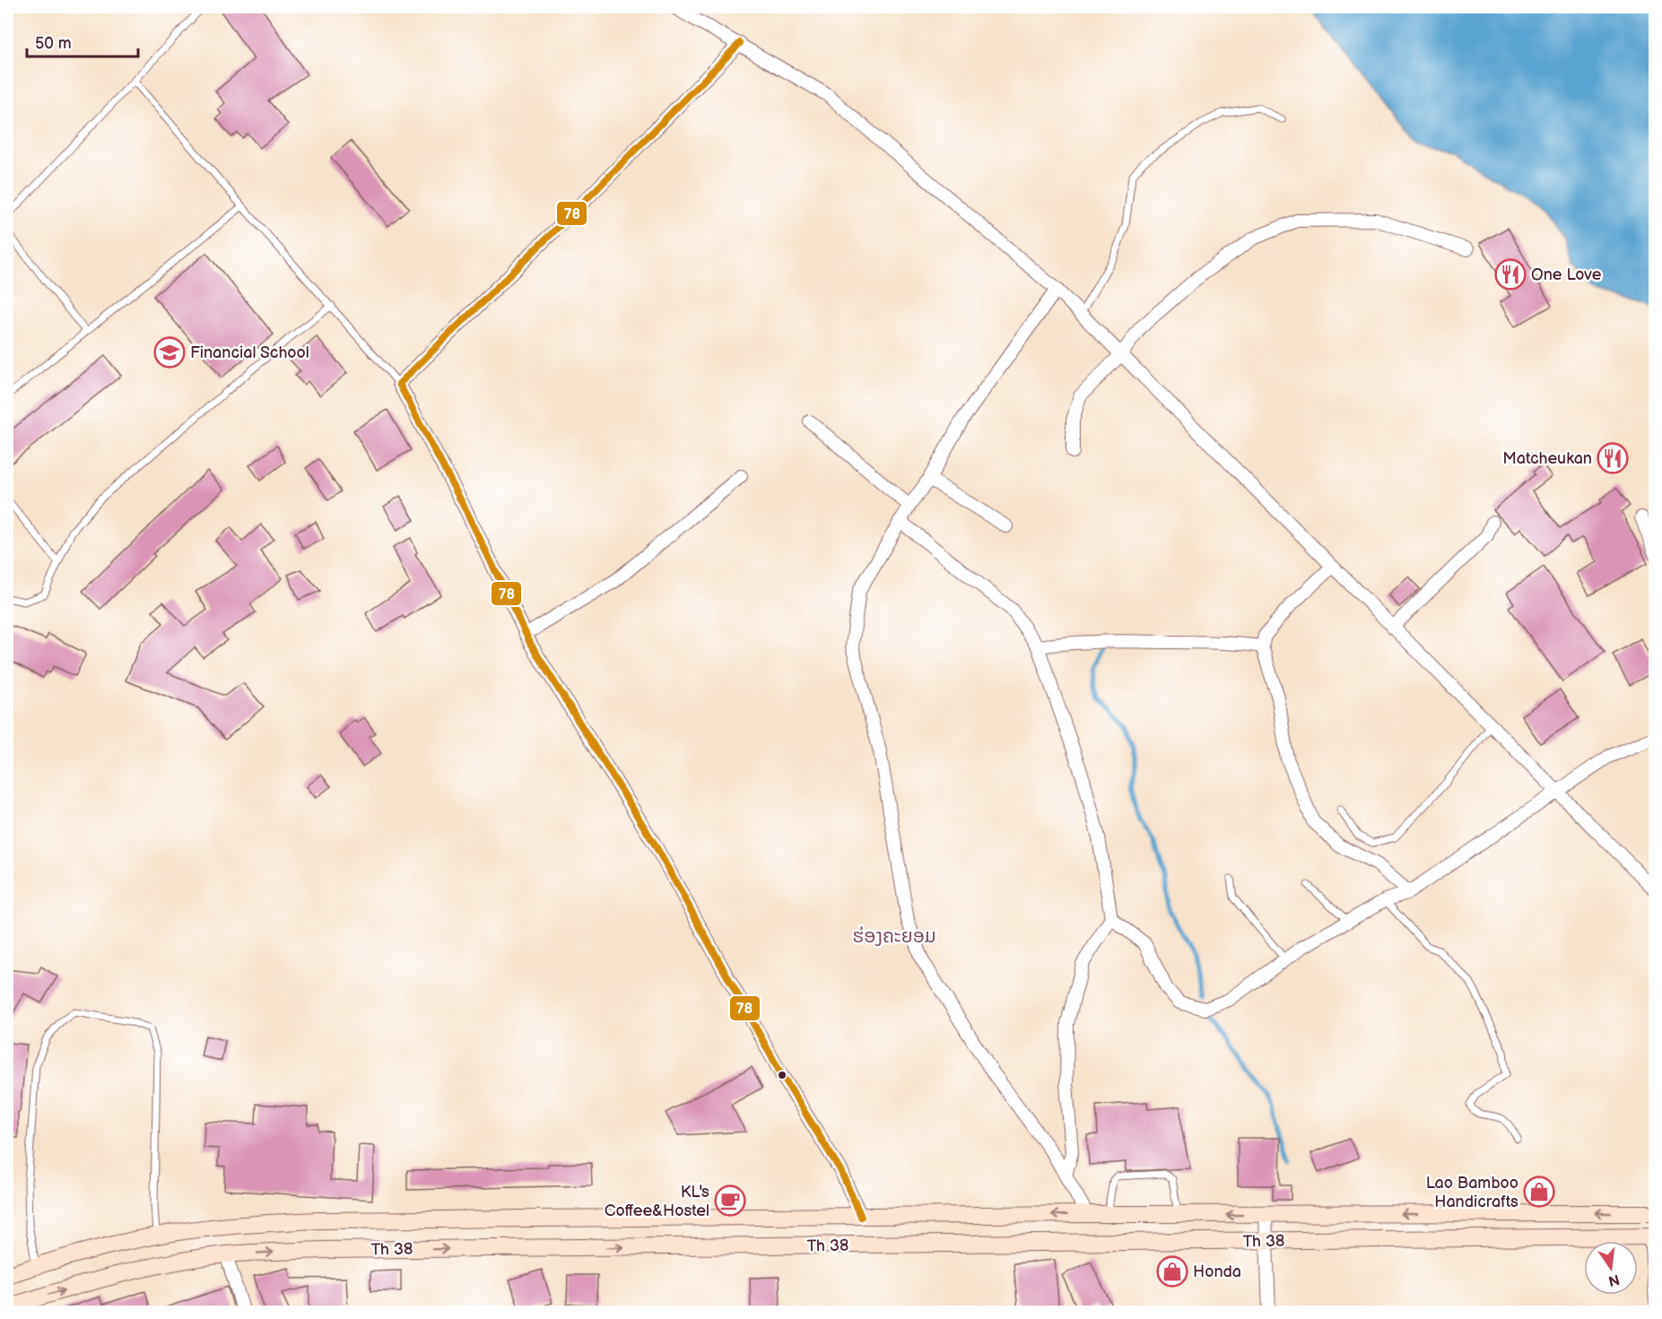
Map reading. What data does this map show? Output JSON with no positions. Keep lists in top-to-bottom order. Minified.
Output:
{"streets":{"street":["Th 38"]},"districts":["ຮ່ອງຄະຍອມ"],"places":{"restaurant":["One Love","Matcheukan"],"school or university":["Financial School"],"shop":["Lao Bamboo Handicrafts","Honda"],"cafe":["KL's Coffee&Hostel"]},"lines":["transit line 78"],"scale_bar":"50 m","north":"bottom"}
